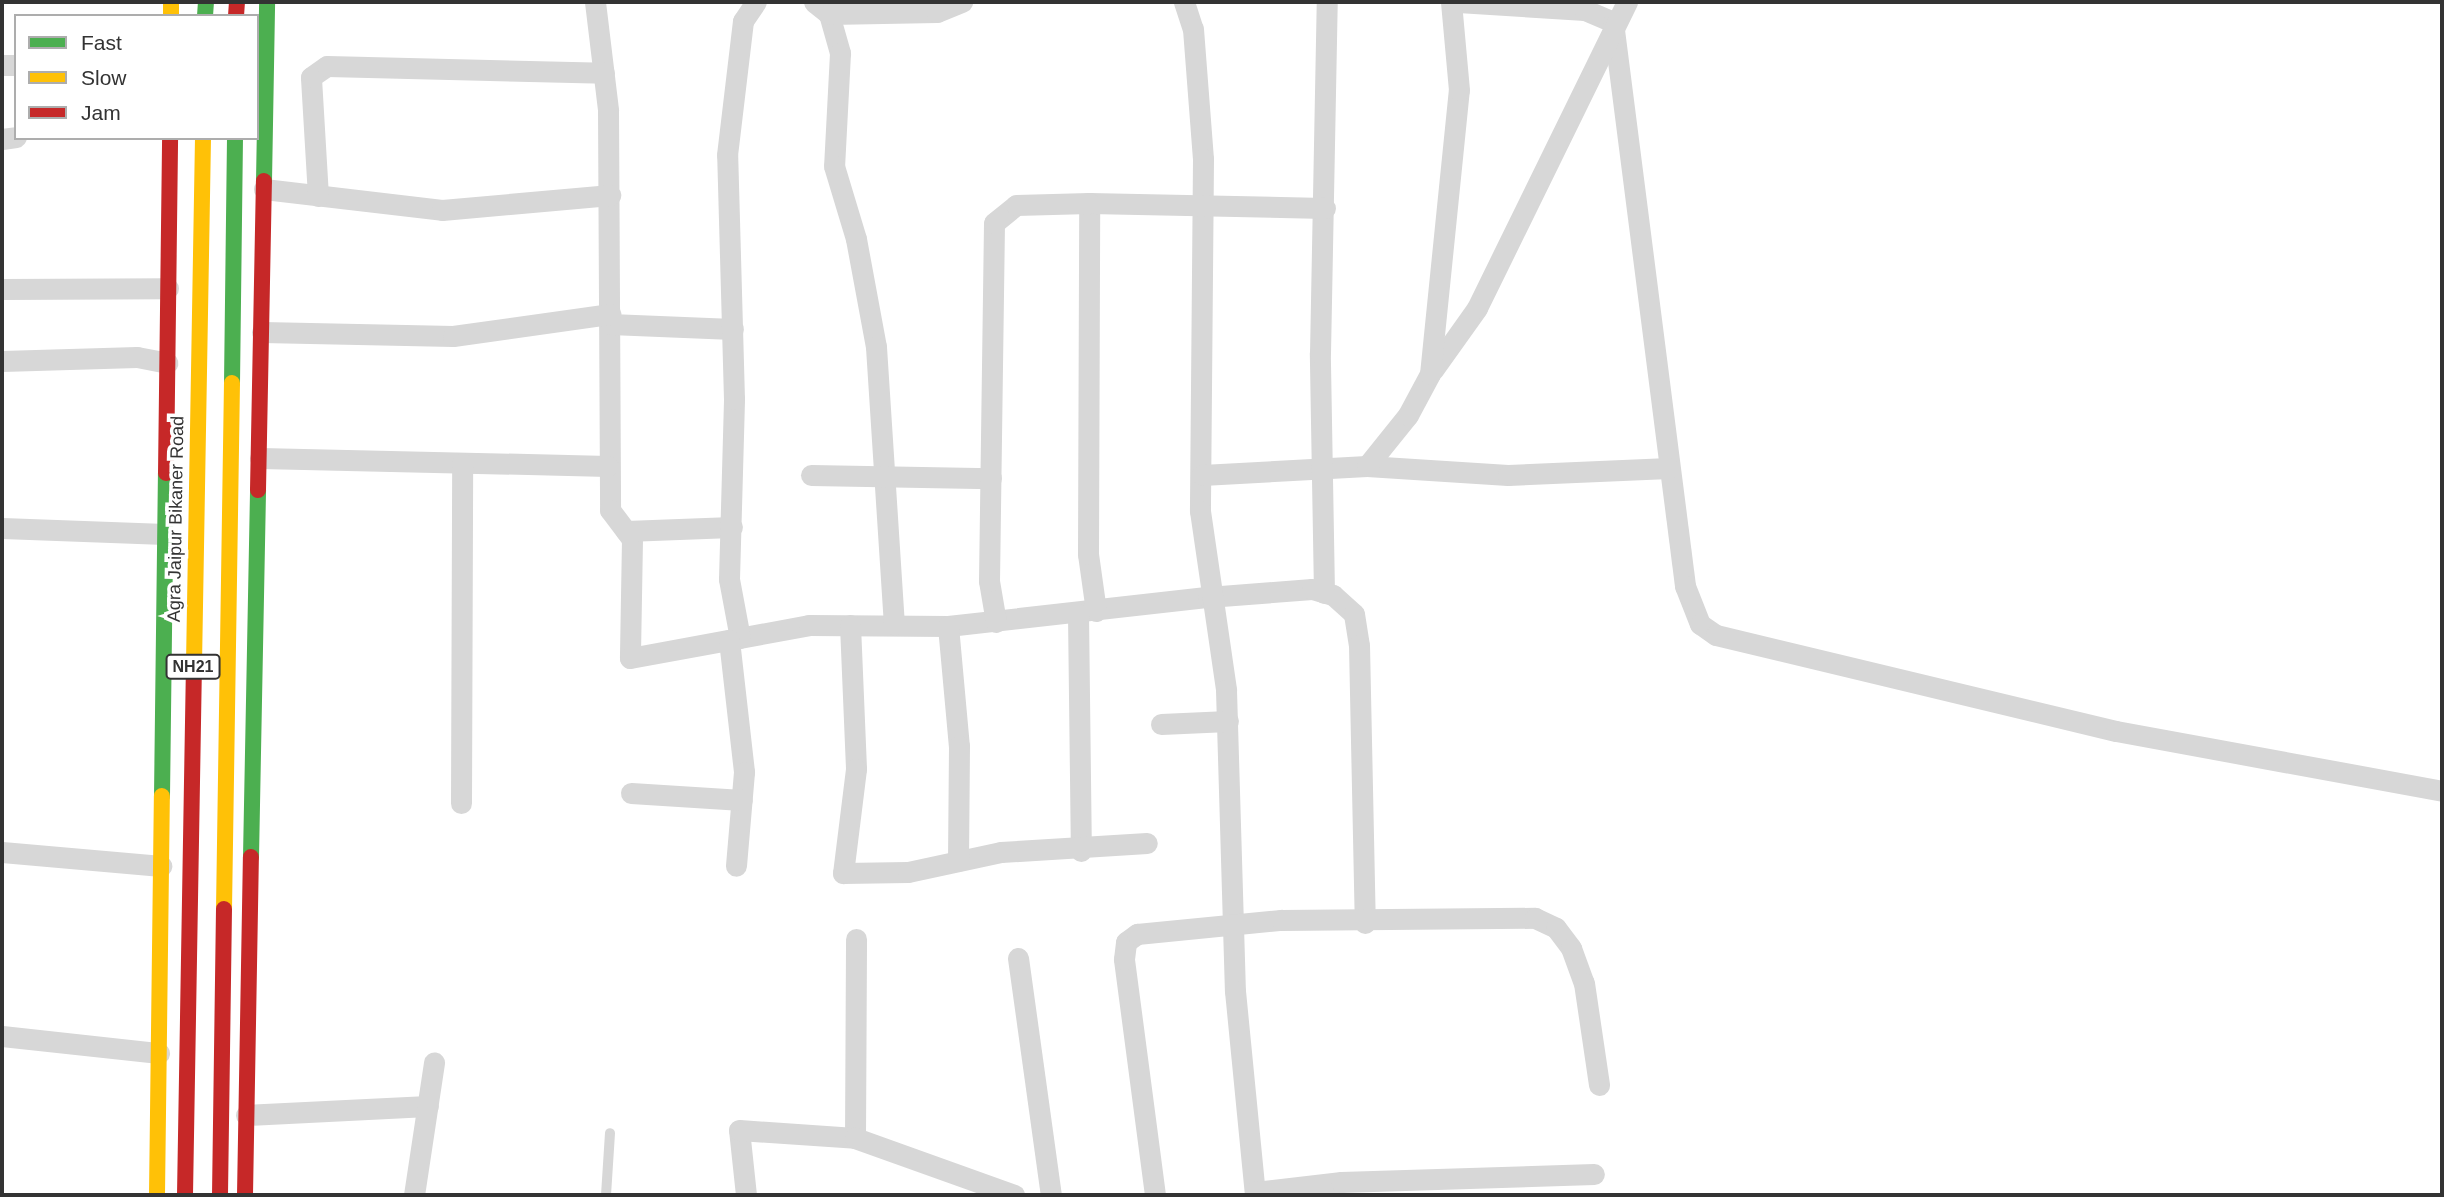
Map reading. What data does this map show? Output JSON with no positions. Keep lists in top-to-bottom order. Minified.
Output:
{"streets":{"main road":["Agra Jaipur Bikaner Road","NH21"]},"legend":["Fast","Slow","Jam"]}
